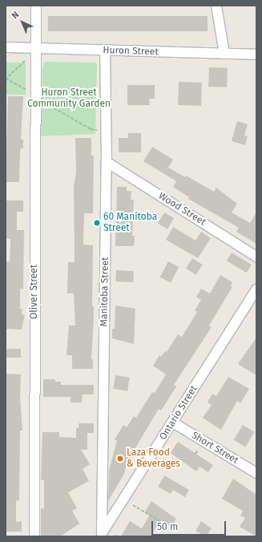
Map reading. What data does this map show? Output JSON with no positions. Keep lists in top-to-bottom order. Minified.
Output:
{"streets":{"street":["Huron Street","Wood Street","Oliver Street","Manitoba Street","Ontario Street","Short Street"]},"crossings":[["Huron Street","Oliver Street"],["Huron Street","Manitoba Street"],["Wood Street","Manitoba Street"],["Manitoba Street","Ontario Street"],["Ontario Street","Short Street"]],"parks":["Huron Street Community Garden"],"places":["60 Manitoba Street","Laza Food & Beverages"],"scale_bar":"50 m","north":"top left"}
